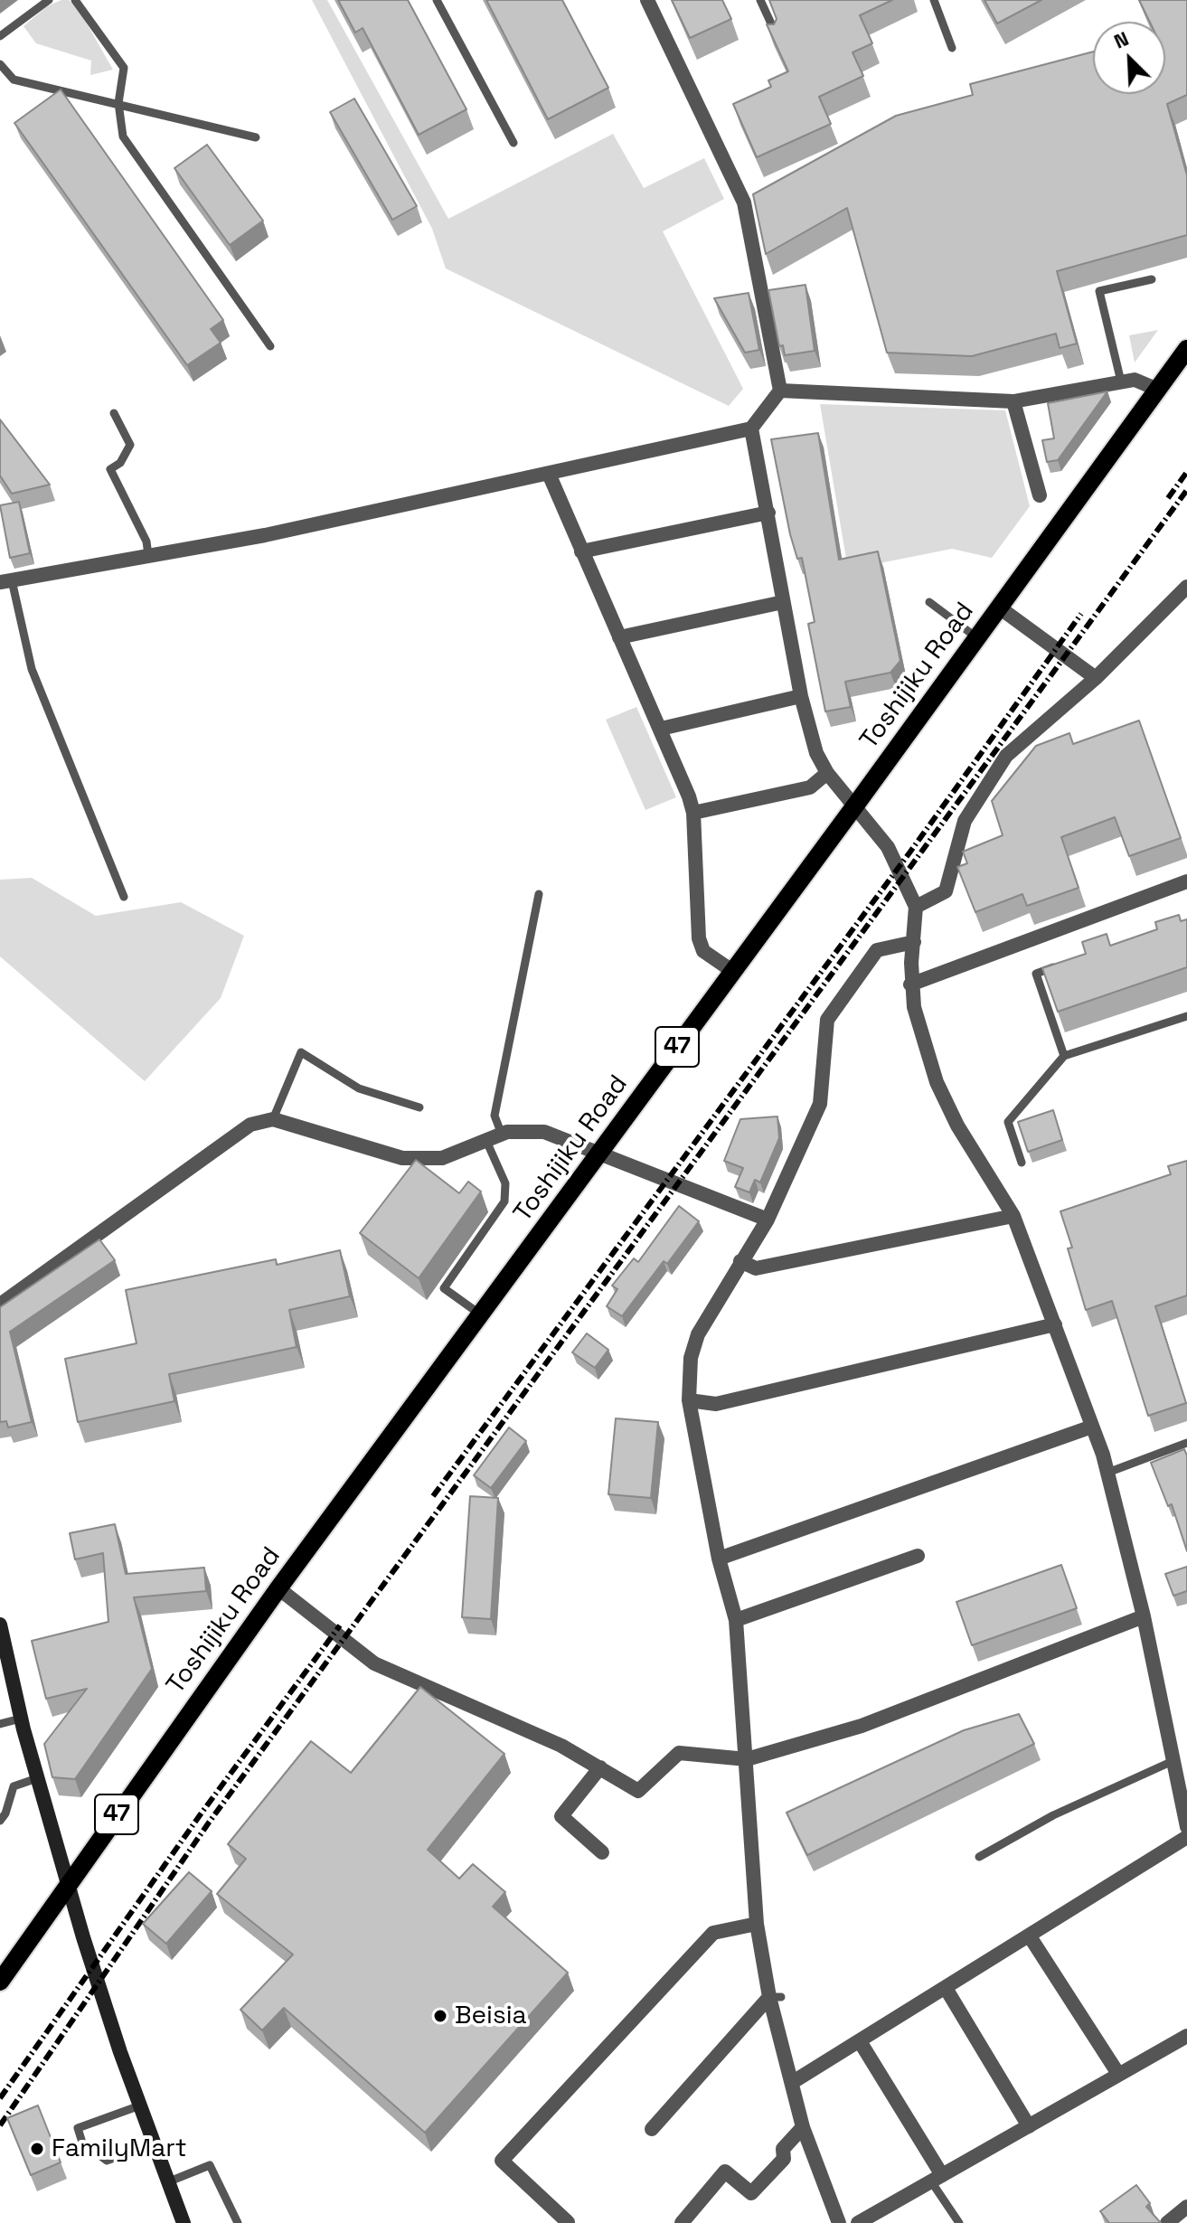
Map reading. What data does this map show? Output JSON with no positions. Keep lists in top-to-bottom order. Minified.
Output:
{"streets":{"main road":["Toshijiku Road","47"]},"places":["Beisia","FamilyMart"],"north":"top left"}
